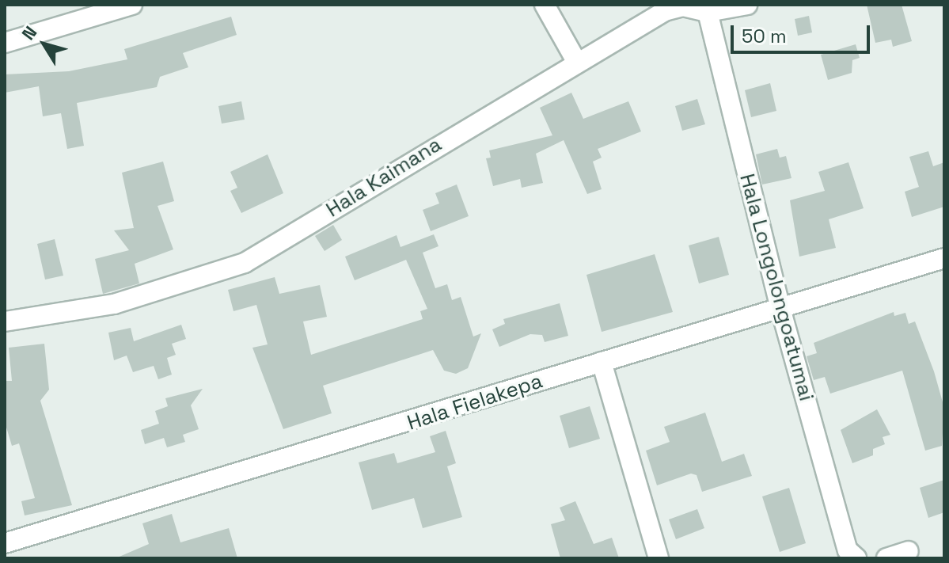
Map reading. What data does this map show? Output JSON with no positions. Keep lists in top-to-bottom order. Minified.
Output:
{"streets":{"street":["Hala Kaimana","Hala Longolongoatumai","Hala Fielakepa"]},"crossings":[["Hala Kaimana","Hala Longolongoatumai"],["Hala Longolongoatumai","Hala Fielakepa"]],"scale_bar":"50 m","north":"top left"}
